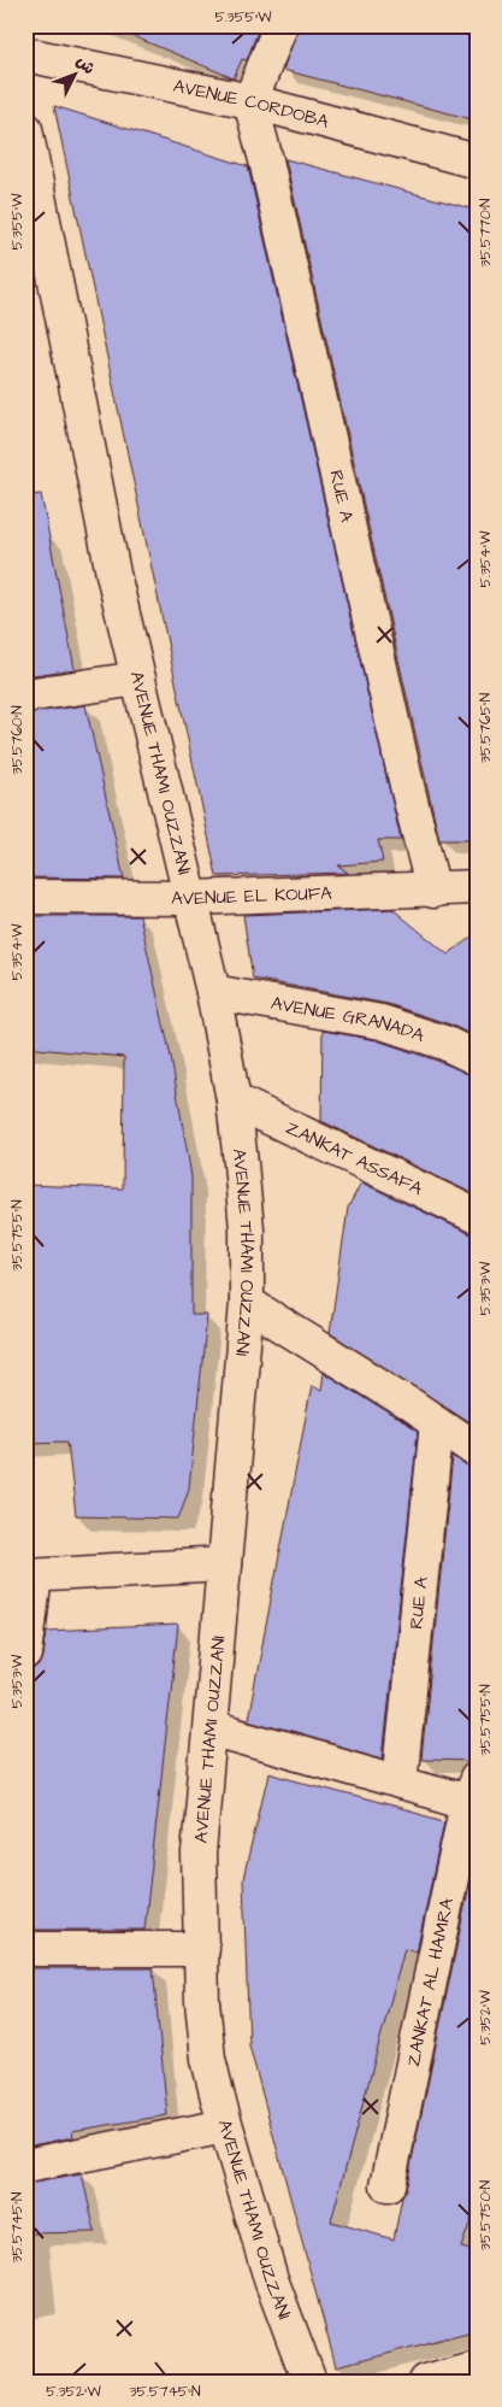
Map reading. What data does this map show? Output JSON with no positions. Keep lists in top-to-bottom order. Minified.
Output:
{"streets":{"street":["AVENUE CORDOBA","RUE A","AVENUE THAMI OUZZANI","AVENUE EL KOUFA","AVENUE GRANADA","ZANKAT ASSAFA","ZANKAT AL HAMRA"]},"crossings":[["AVENUE CORDOBA","RUE A"],["RUE A","AVENUE EL KOUFA"],["AVENUE THAMI OUZZANI","AVENUE EL KOUFA"],["AVENUE THAMI OUZZANI","AVENUE GRANADA"],["AVENUE THAMI OUZZANI","ZANKAT ASSAFA"]],"north":"top right","coordinates":["5.355°W","35.5770°N","5.354°W","35.5765°N","35.5760°N","35.5755°N","5.353°W","5.352°W","35.5750°N","35.5745°N"]}
